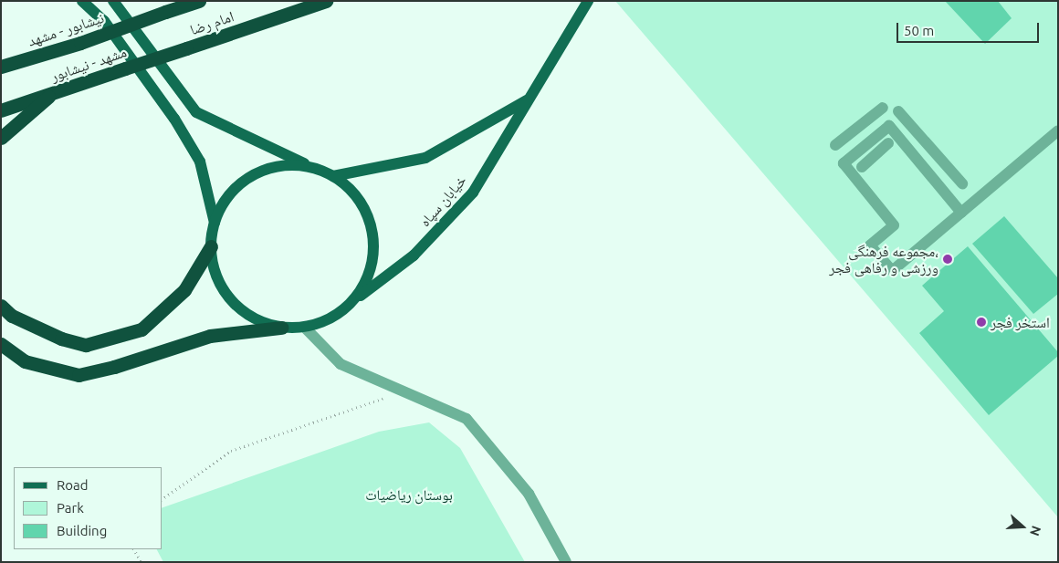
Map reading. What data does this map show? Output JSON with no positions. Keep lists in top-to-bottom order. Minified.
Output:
{"streets":{"highway":["امام رضا","نیشابور - مشهد","مشهد - نیشابور"],"main road":["خیابان سپاه"]},"crossings":[["امام رضا","نیشابور - مشهد"],["امام رضا","مشهد - نیشابور"]],"parks":["بوستان ریاضیات"],"places":["مجموعه فرهنگی، ورزشی و رفاهی فجر","استخر فجر"],"legend":["Road","Park","Building"],"scale_bar":"50 m","north":"right"}
